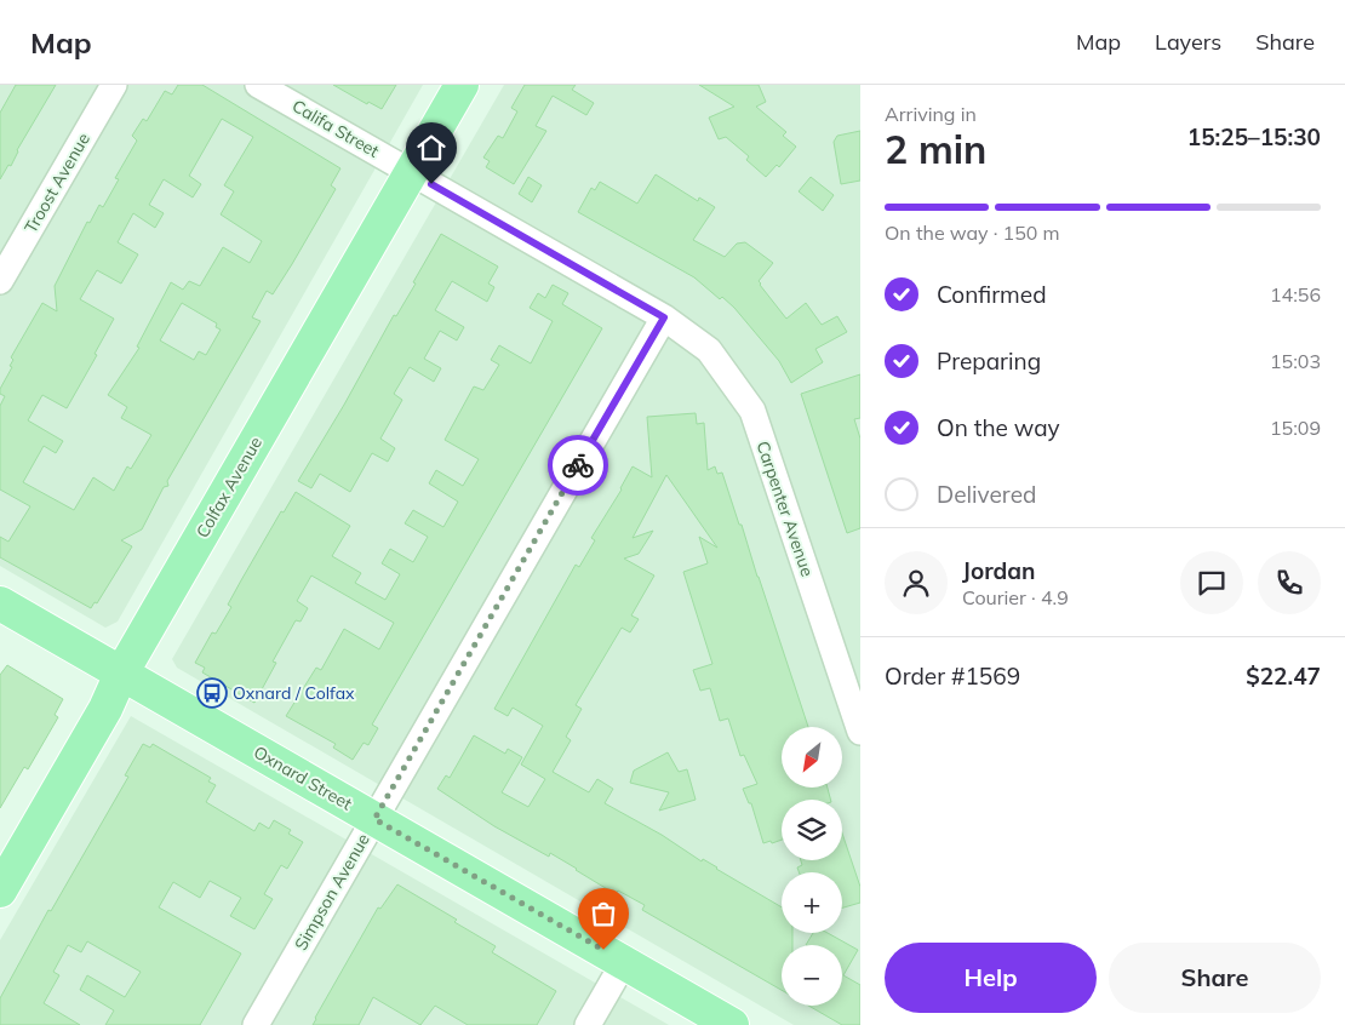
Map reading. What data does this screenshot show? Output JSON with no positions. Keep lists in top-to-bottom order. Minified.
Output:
{"streets":{"main road":["Colfax Avenue","Oxnard Street"],"street":["Califa Street","Troost Avenue","Carpenter Avenue","Simpson Avenue"]},"crossings":[["Califa Street","Colfax Avenue"],["Califa Street","Carpenter Avenue"],["Califa Street","Simpson Avenue"],["Colfax Avenue","Oxnard Street"],["Carpenter Avenue","Simpson Avenue"],["Oxnard Street","Simpson Avenue"]],"places":{"bus stop":["Oxnard / Colfax"]},"north":"bottom left","page":{"header":"Map","nav":["Map","Layers","Share"],"heading":["2 min","Arriving in","15:25–15:30"],"panel":["Jordan","Courier · 4.9","Order #1569","$22.47"],"bar":"On the way · 150 m","list":[["Confirmed","14:56"],["Preparing","15:03"],["On the way","15:09"],"Delivered"],"map_buttons":["+","−"],"buttons":["Help","Share"]}}
